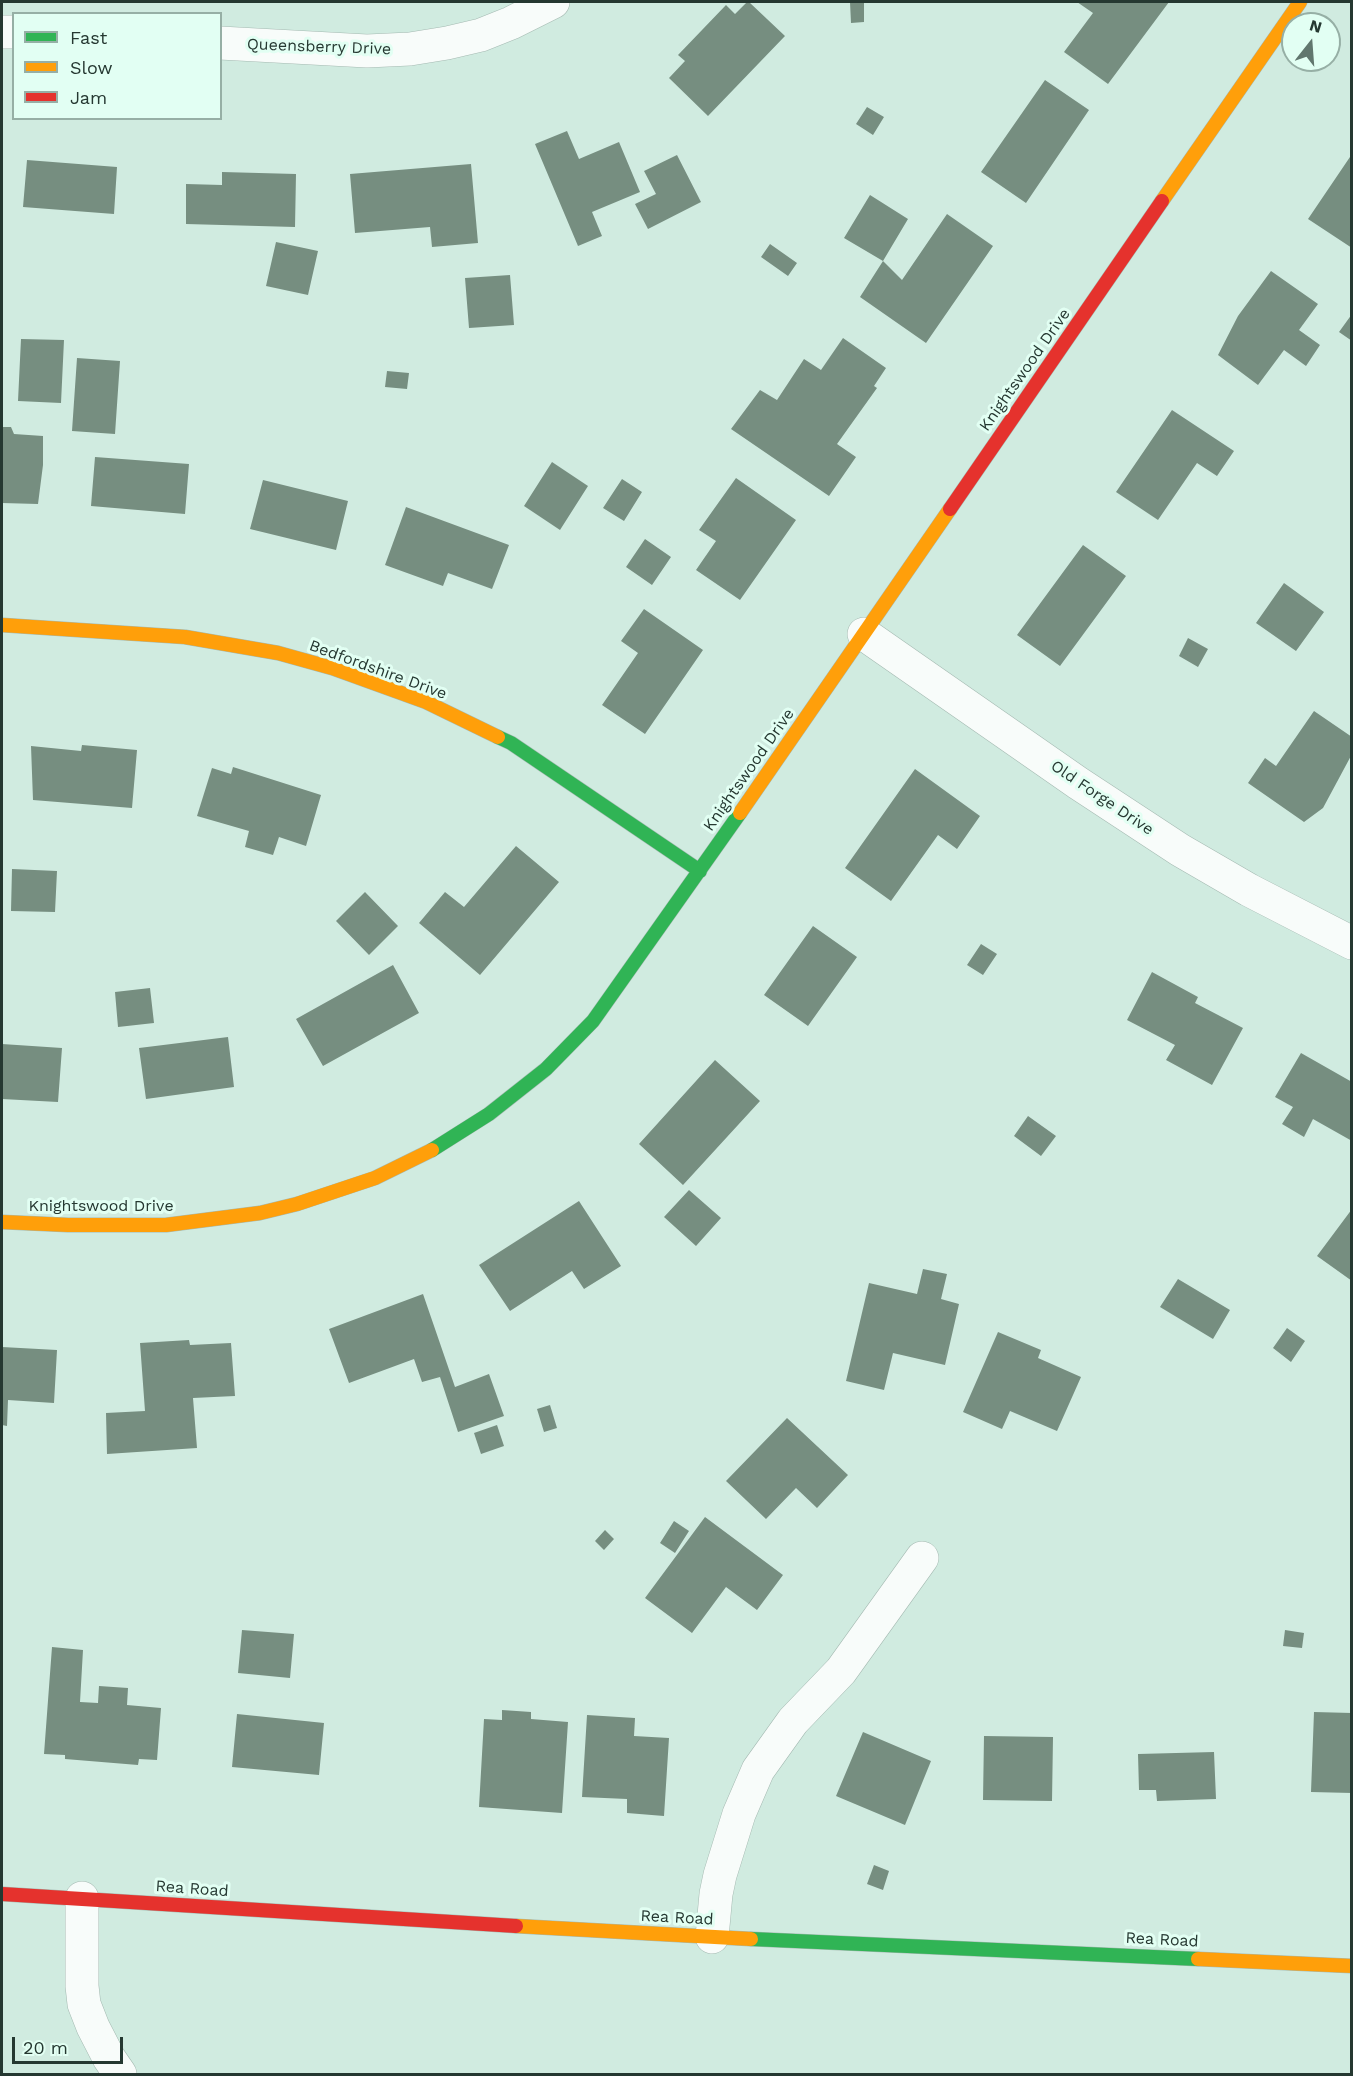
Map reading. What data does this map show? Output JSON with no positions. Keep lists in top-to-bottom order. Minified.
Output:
{"streets":{"street":["Queensberry Drive","Knightswood Drive","Bedfordshire Drive","Old Forge Drive","Rea Road"]},"crossings":[["Knightswood Drive","Bedfordshire Drive"],["Knightswood Drive","Old Forge Drive"]],"legend":["Fast","Slow","Jam"],"scale_bar":"20 m","north":"top"}
